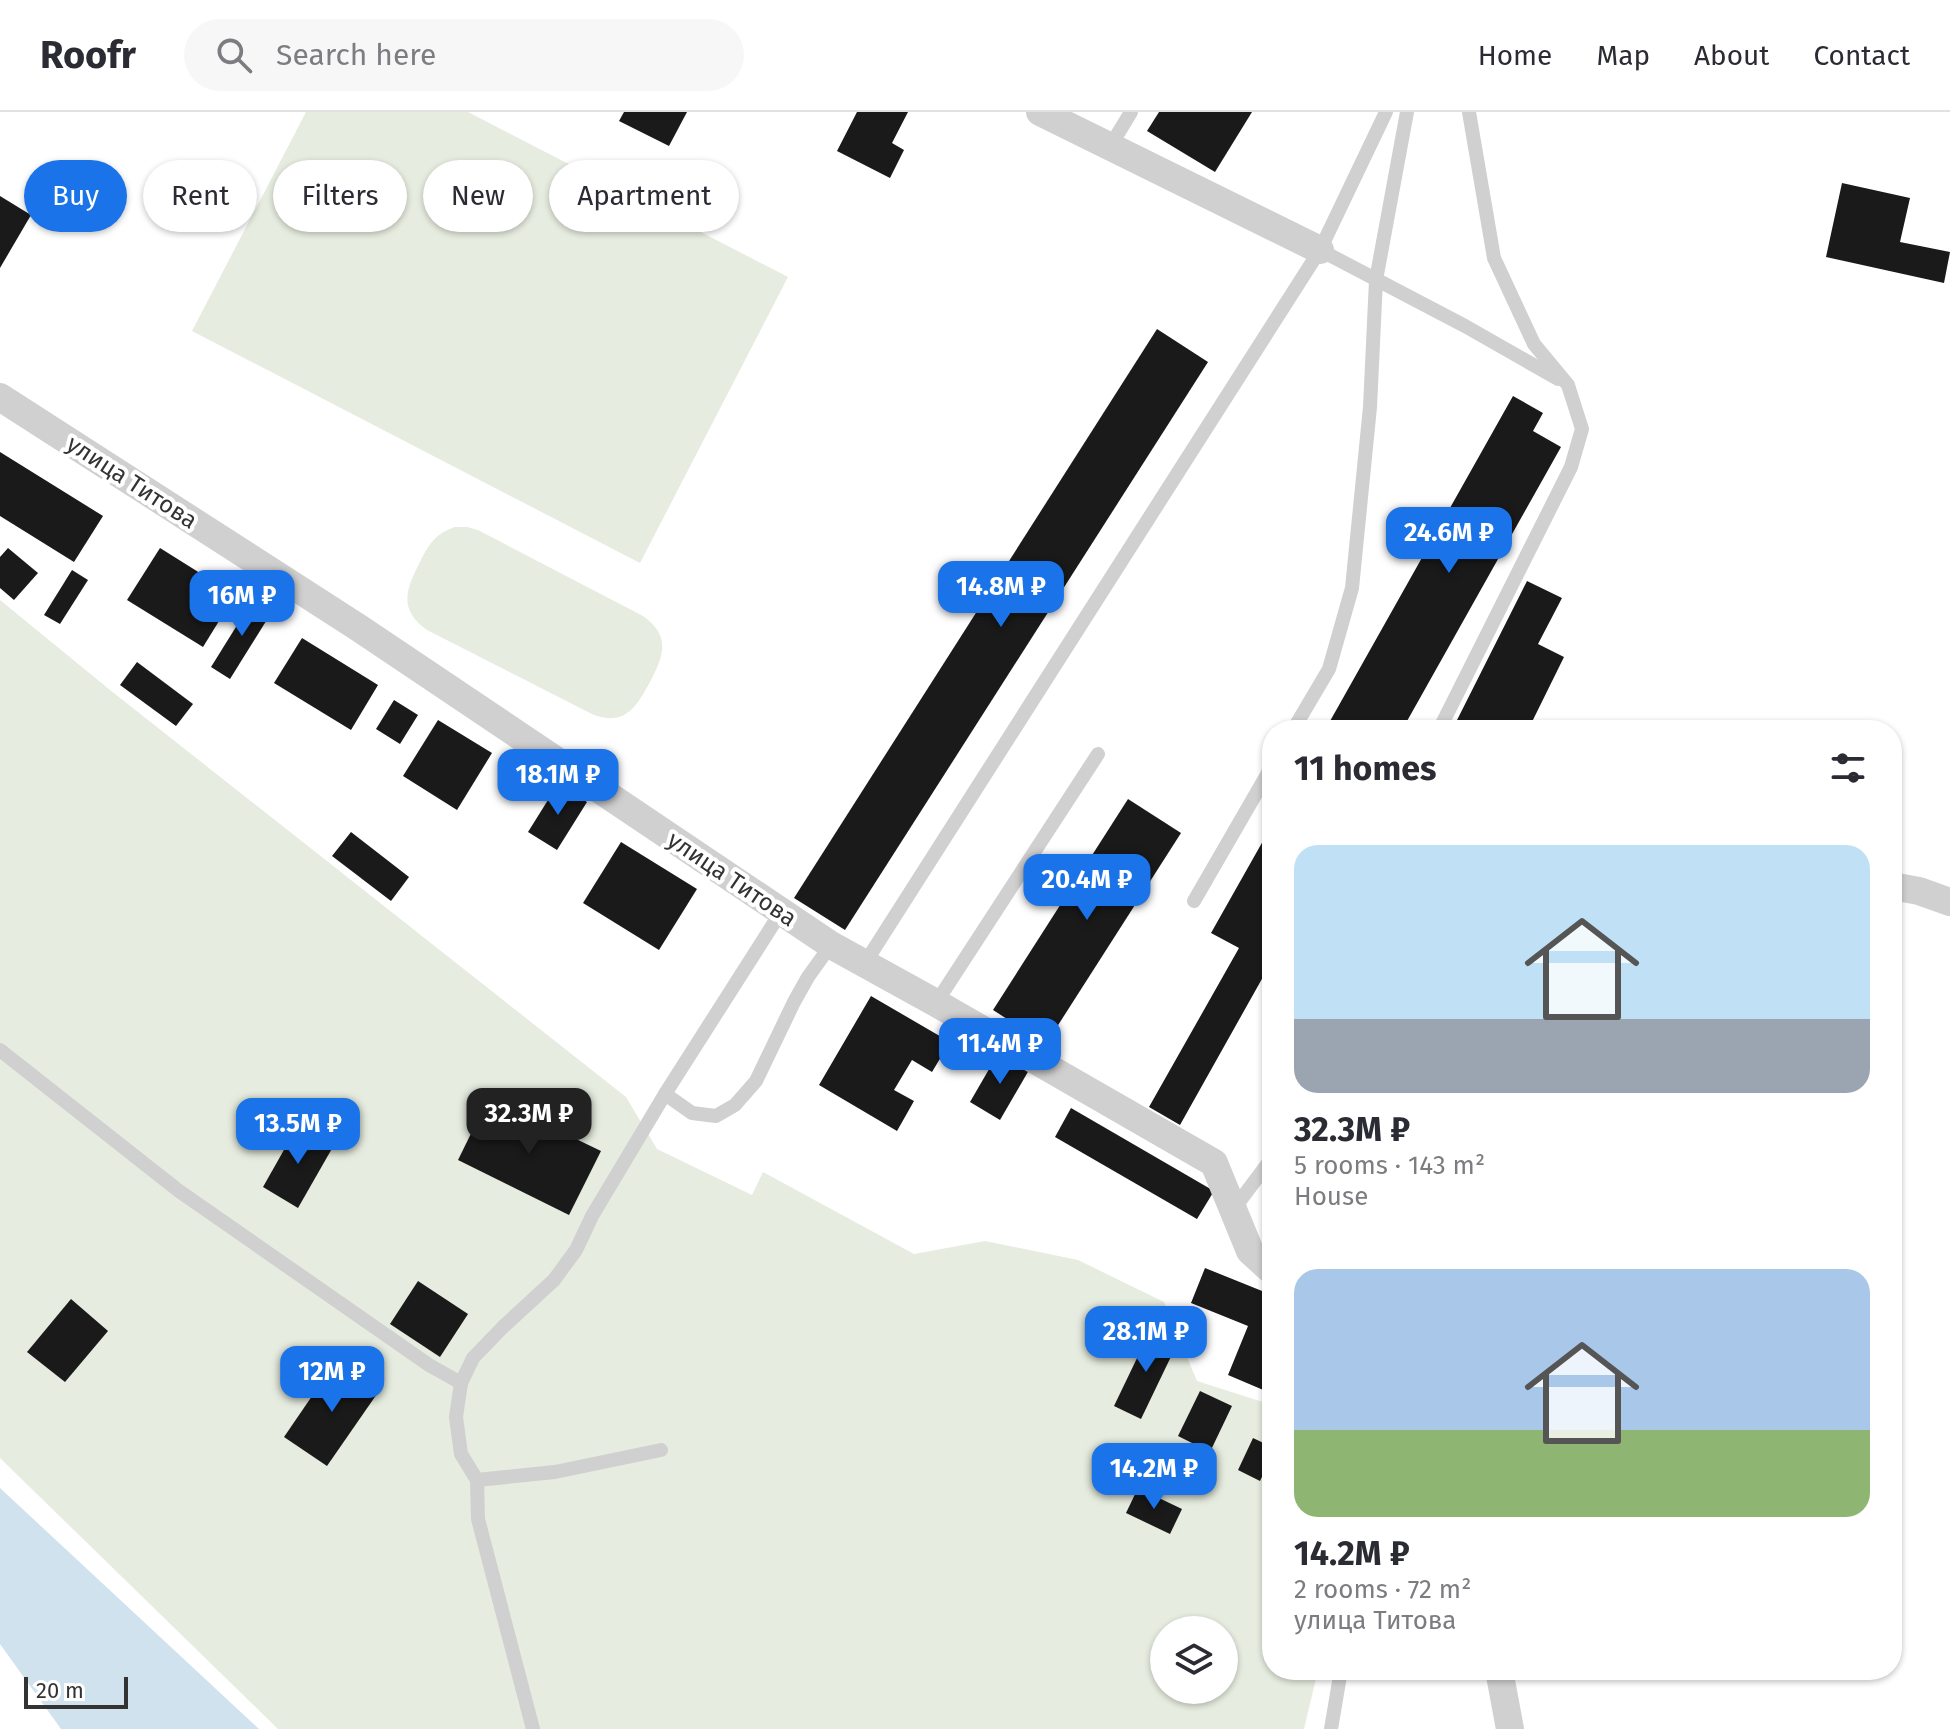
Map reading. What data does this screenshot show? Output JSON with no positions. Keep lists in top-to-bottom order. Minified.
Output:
{"streets":{"street":["улица Титова"]},"scale_bar":"20 m","page":{"header":"Roofr","search":"Search here","nav":["Home","Map","About","Contact"],"chip":["Buy","Rent","Filters","New","Apartment"],"price":["24.6M ₽","14.8M ₽","16M ₽","18.1M ₽","20.4M ₽","11.4M ₽","32.3M ₽","13.5M ₽","28.1M ₽","12M ₽","14.2M ₽"],"heading":"11 homes","list":[{"name":"32.3M ₽","note":"5 rooms · 143 m² · House"},{"name":"14.2M ₽","note":"2 rooms · 72 m² · улица Титова"}],"scale":"20 m"}}
